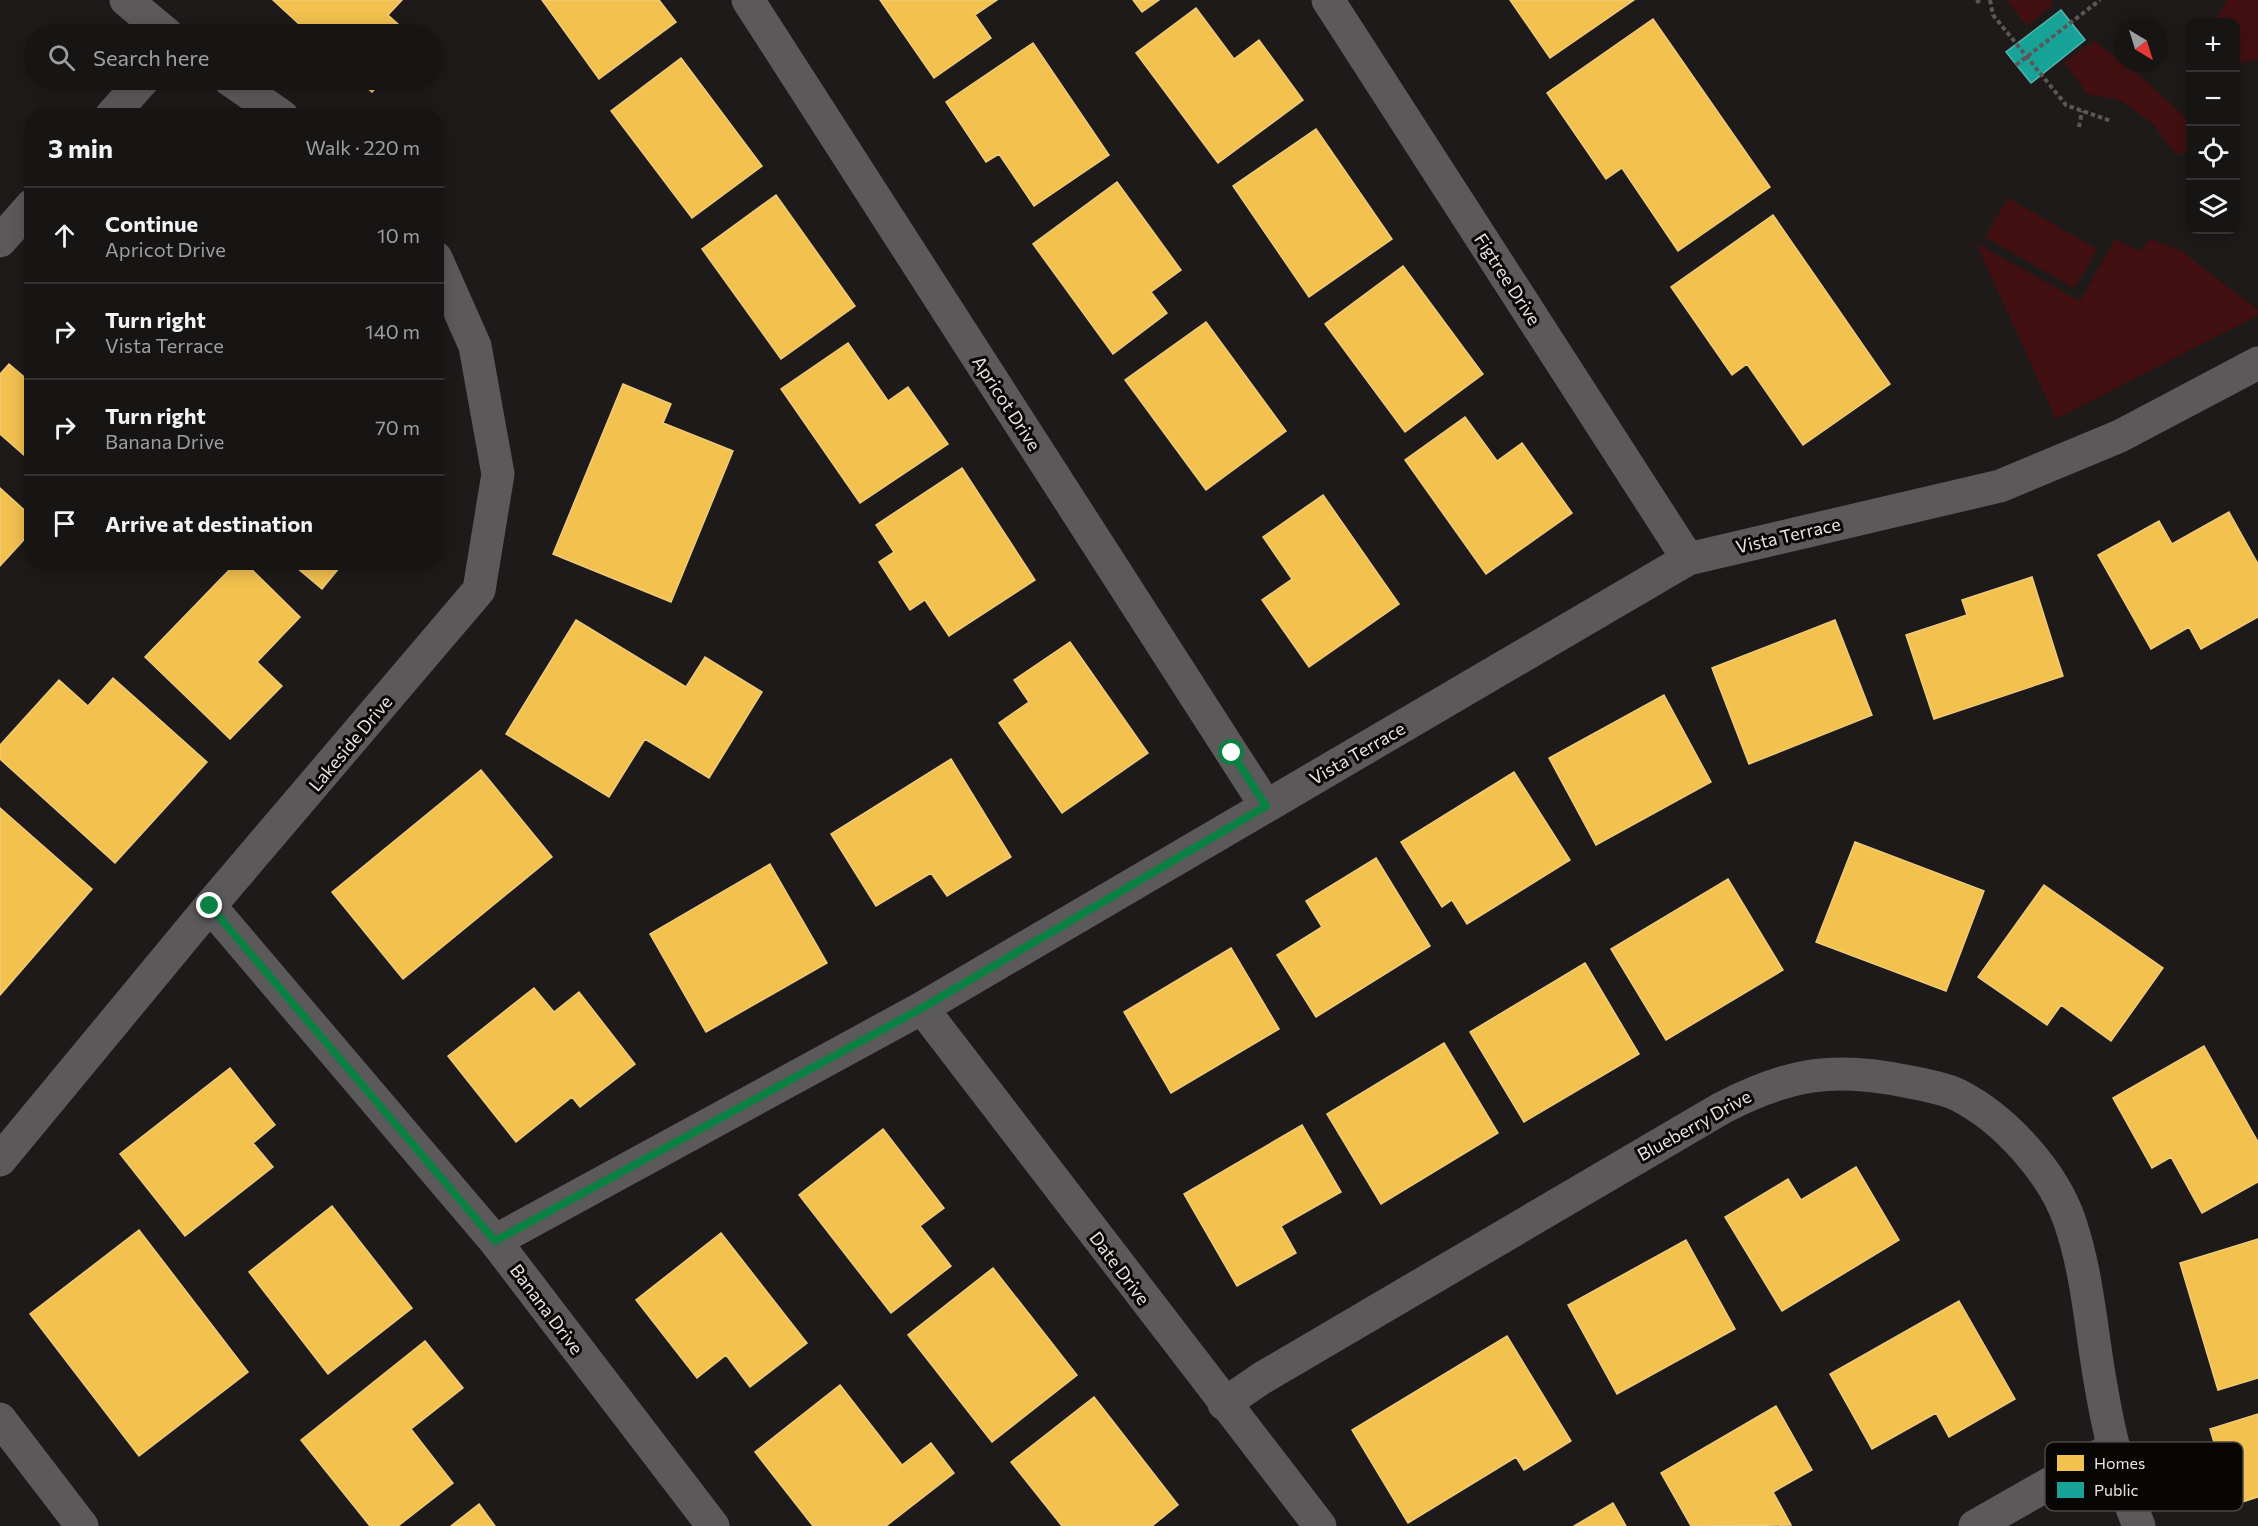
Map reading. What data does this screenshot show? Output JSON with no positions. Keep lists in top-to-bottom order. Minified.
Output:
{"streets":{"street":["Figtree Drive","Apricot Drive","Vista Terrace","Lakeside Drive","Blueberry Drive","Date Drive","Banana Drive"]},"crossings":[["Figtree Drive","Vista Terrace"],["Apricot Drive","Vista Terrace"],["Vista Terrace","Date Drive"],["Vista Terrace","Banana Drive"],["Lakeside Drive","Banana Drive"],["Blueberry Drive","Date Drive"]],"legend":["Homes","Public"],"north":"bottom right","page":{"map_buttons":["+","−"],"search":"Search here","heading":["3 min","Walk · 220 m"],"list":[["Continue","Apricot Drive","10 m"],["Turn right","Vista Terrace","140 m"],["Turn right","Banana Drive","70 m"],"Arrive at destination"]}}
